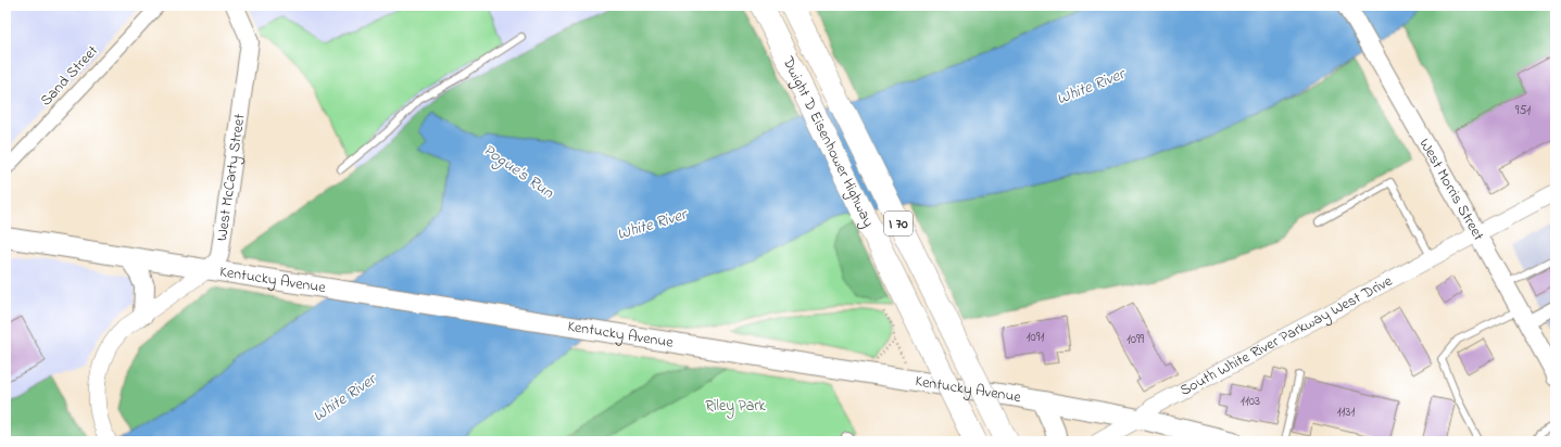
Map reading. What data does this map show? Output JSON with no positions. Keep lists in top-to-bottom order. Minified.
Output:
{"streets":{"highway":["Dwight D Eisenhower Highway","I 70"],"main road":["West McCarty Street","West Morris Street","Kentucky Avenue"],"street":["Sand Street","South White River Parkway West Drive"]},"crossings":[["West McCarty Street","Kentucky Avenue"],["West Morris Street","South White River Parkway West Drive"],["Kentucky Avenue","South White River Parkway West Drive"]],"water":["White River","Pogue's Run"],"parks":["Riley Park"],"house_numbers":["951","1091","1099","1103","1131"]}
